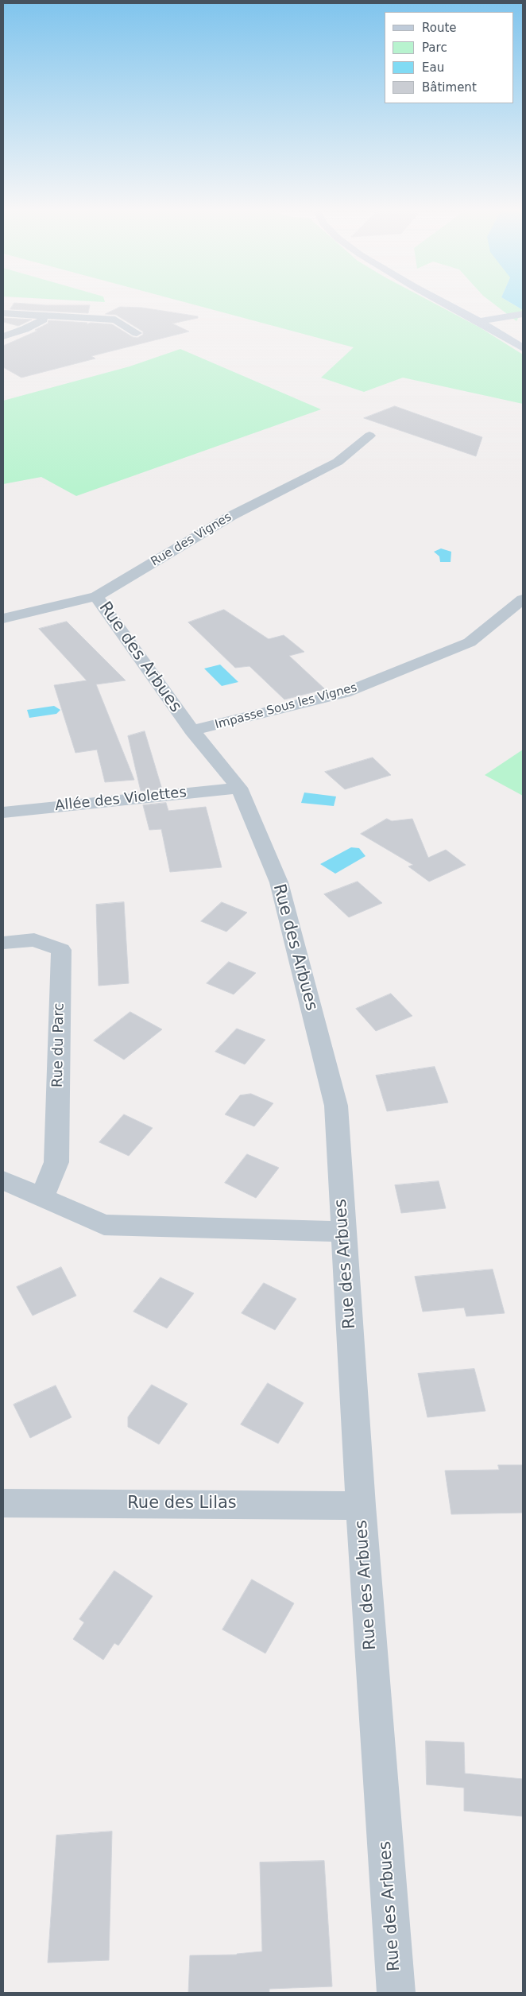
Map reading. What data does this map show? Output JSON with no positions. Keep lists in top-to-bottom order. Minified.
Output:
{"streets":{"street":["Rue des Vignes","Rue des Arbues","Impasse Sous les Vignes","Allée des Violettes","Rue du Parc","Rue des Lilas"]},"crossings":[["Rue des Vignes","Rue des Arbues"],["Rue des Arbues","Impasse Sous les Vignes"],["Rue des Arbues","Allée des Violettes"],["Rue des Arbues","Rue des Lilas"]],"legend":["Route","Parc","Eau","Bâtiment"]}
